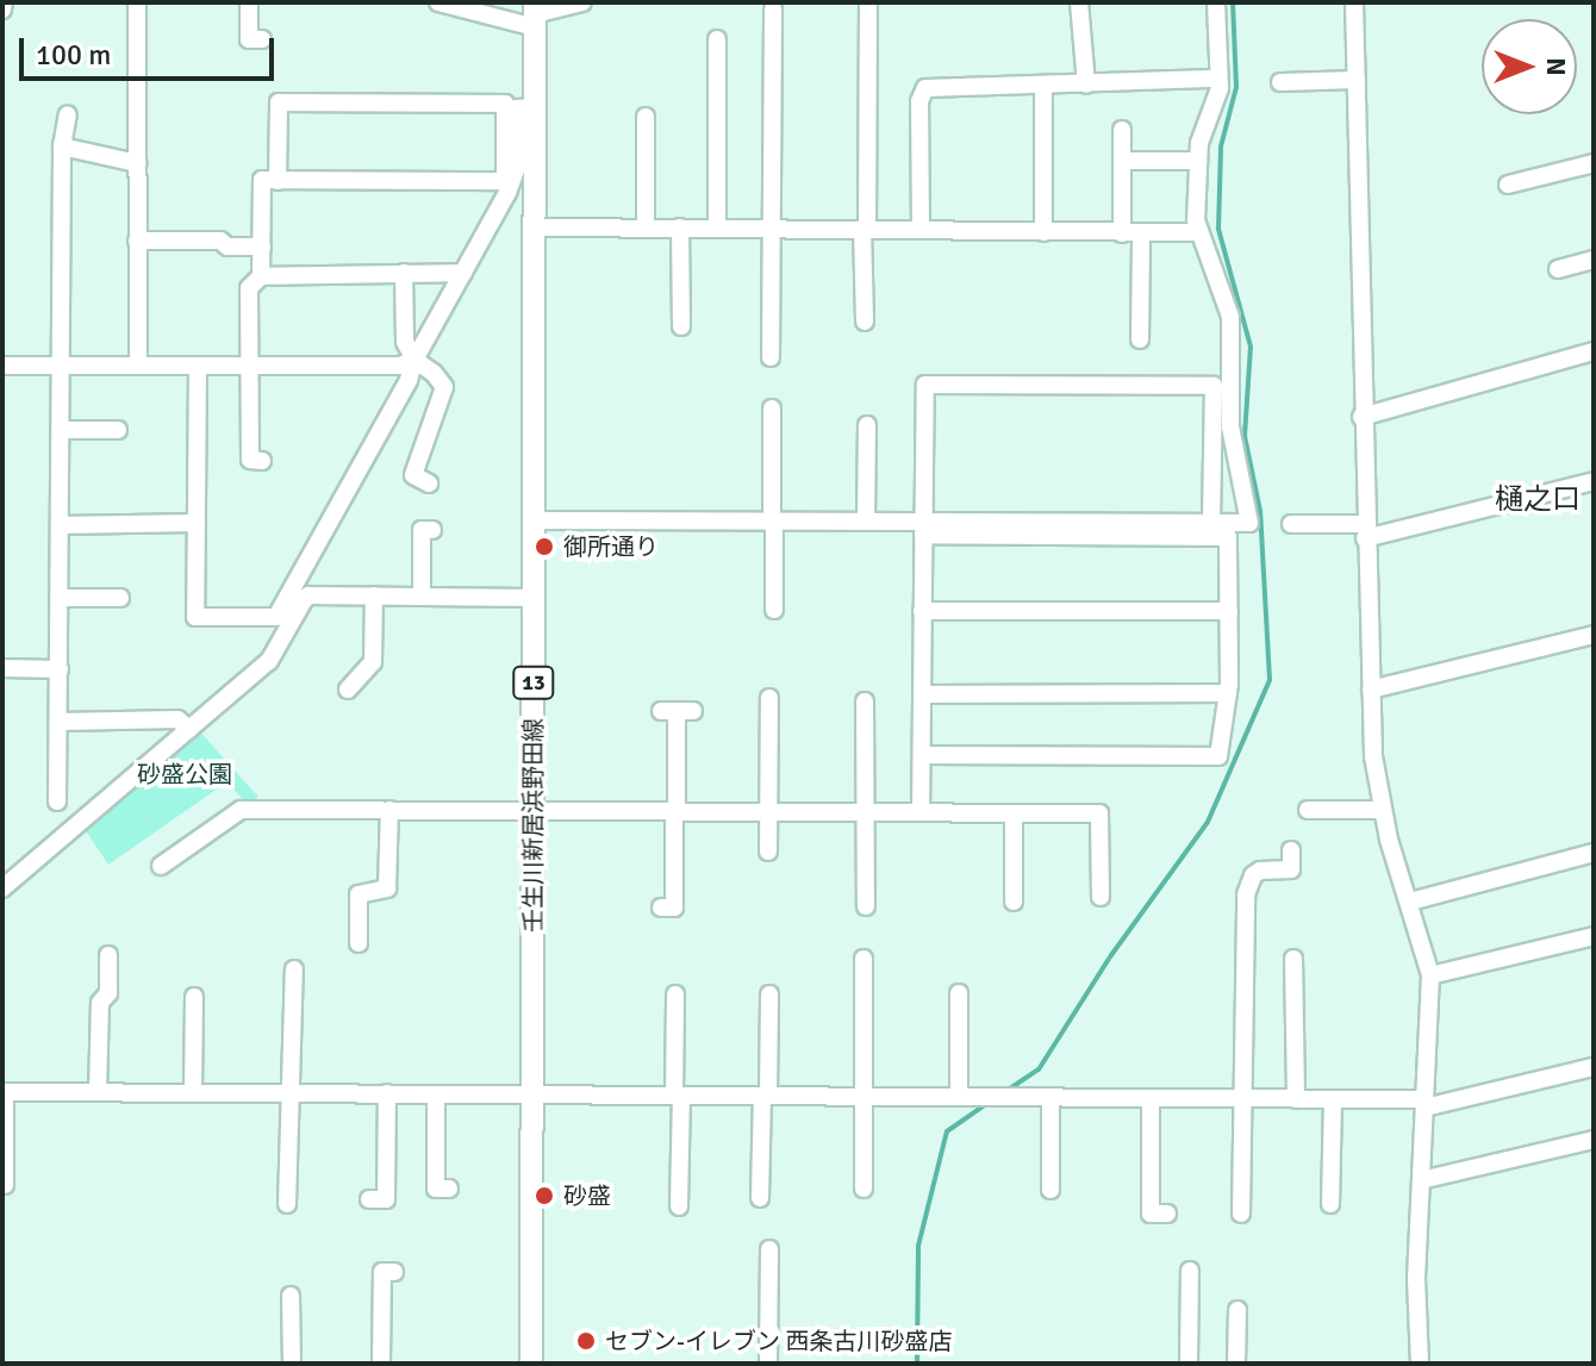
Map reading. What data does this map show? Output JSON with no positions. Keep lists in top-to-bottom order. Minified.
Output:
{"streets":{"main road":["13","壬生川新居浜野田線"]},"districts":["樋之口"],"parks":["砂盛公園"],"places":["御所通り","砂盛","セブン-イレブン 西条古川砂盛店"],"scale_bar":"100 m","north":"right"}
